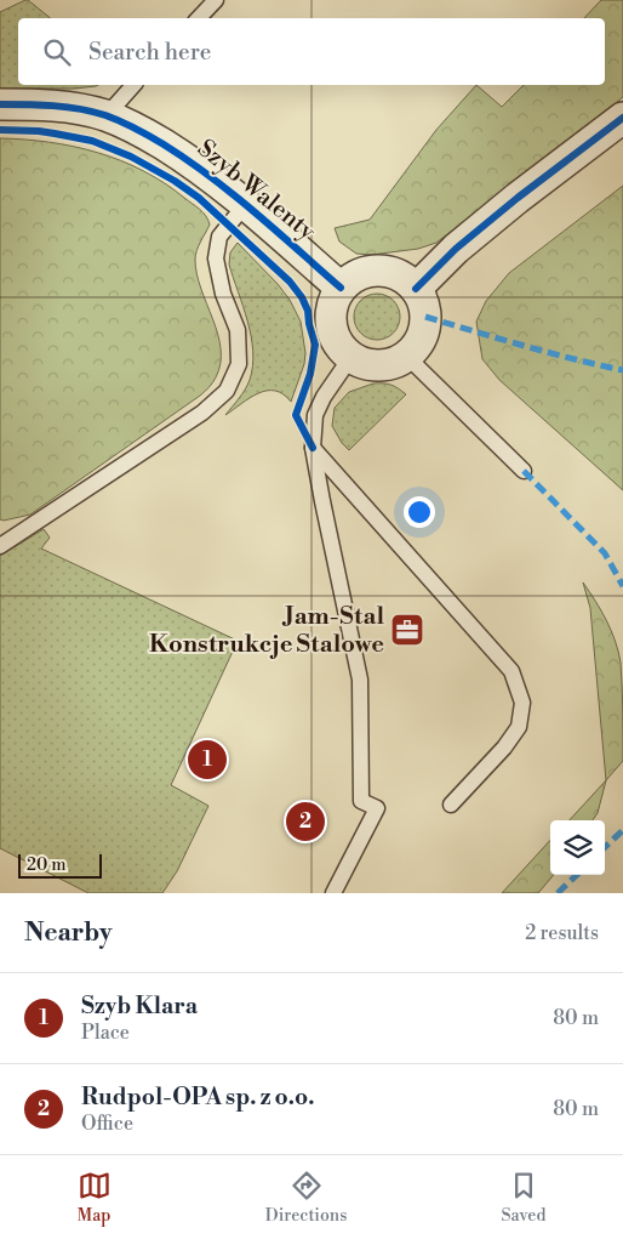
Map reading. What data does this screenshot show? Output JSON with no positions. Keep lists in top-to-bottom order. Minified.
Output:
{"streets":{"street":["Szyb Walenty"]},"places":{"office":["Jam-Stal Konstrukcje Stalowe"]},"scale_bar":"20 m","page":{"search":"Search here","pins":["1","2"],"scale":"20 m","heading":["Nearby","2 results"],"list":[{"mark":"1","name":"Szyb Klara","note":"Place","value":"80 m"},{"mark":"2","name":"Rudpol-OPA sp. z o.o.","note":"Office","value":"80 m"}],"nav":["Map","Directions","Saved"]}}
